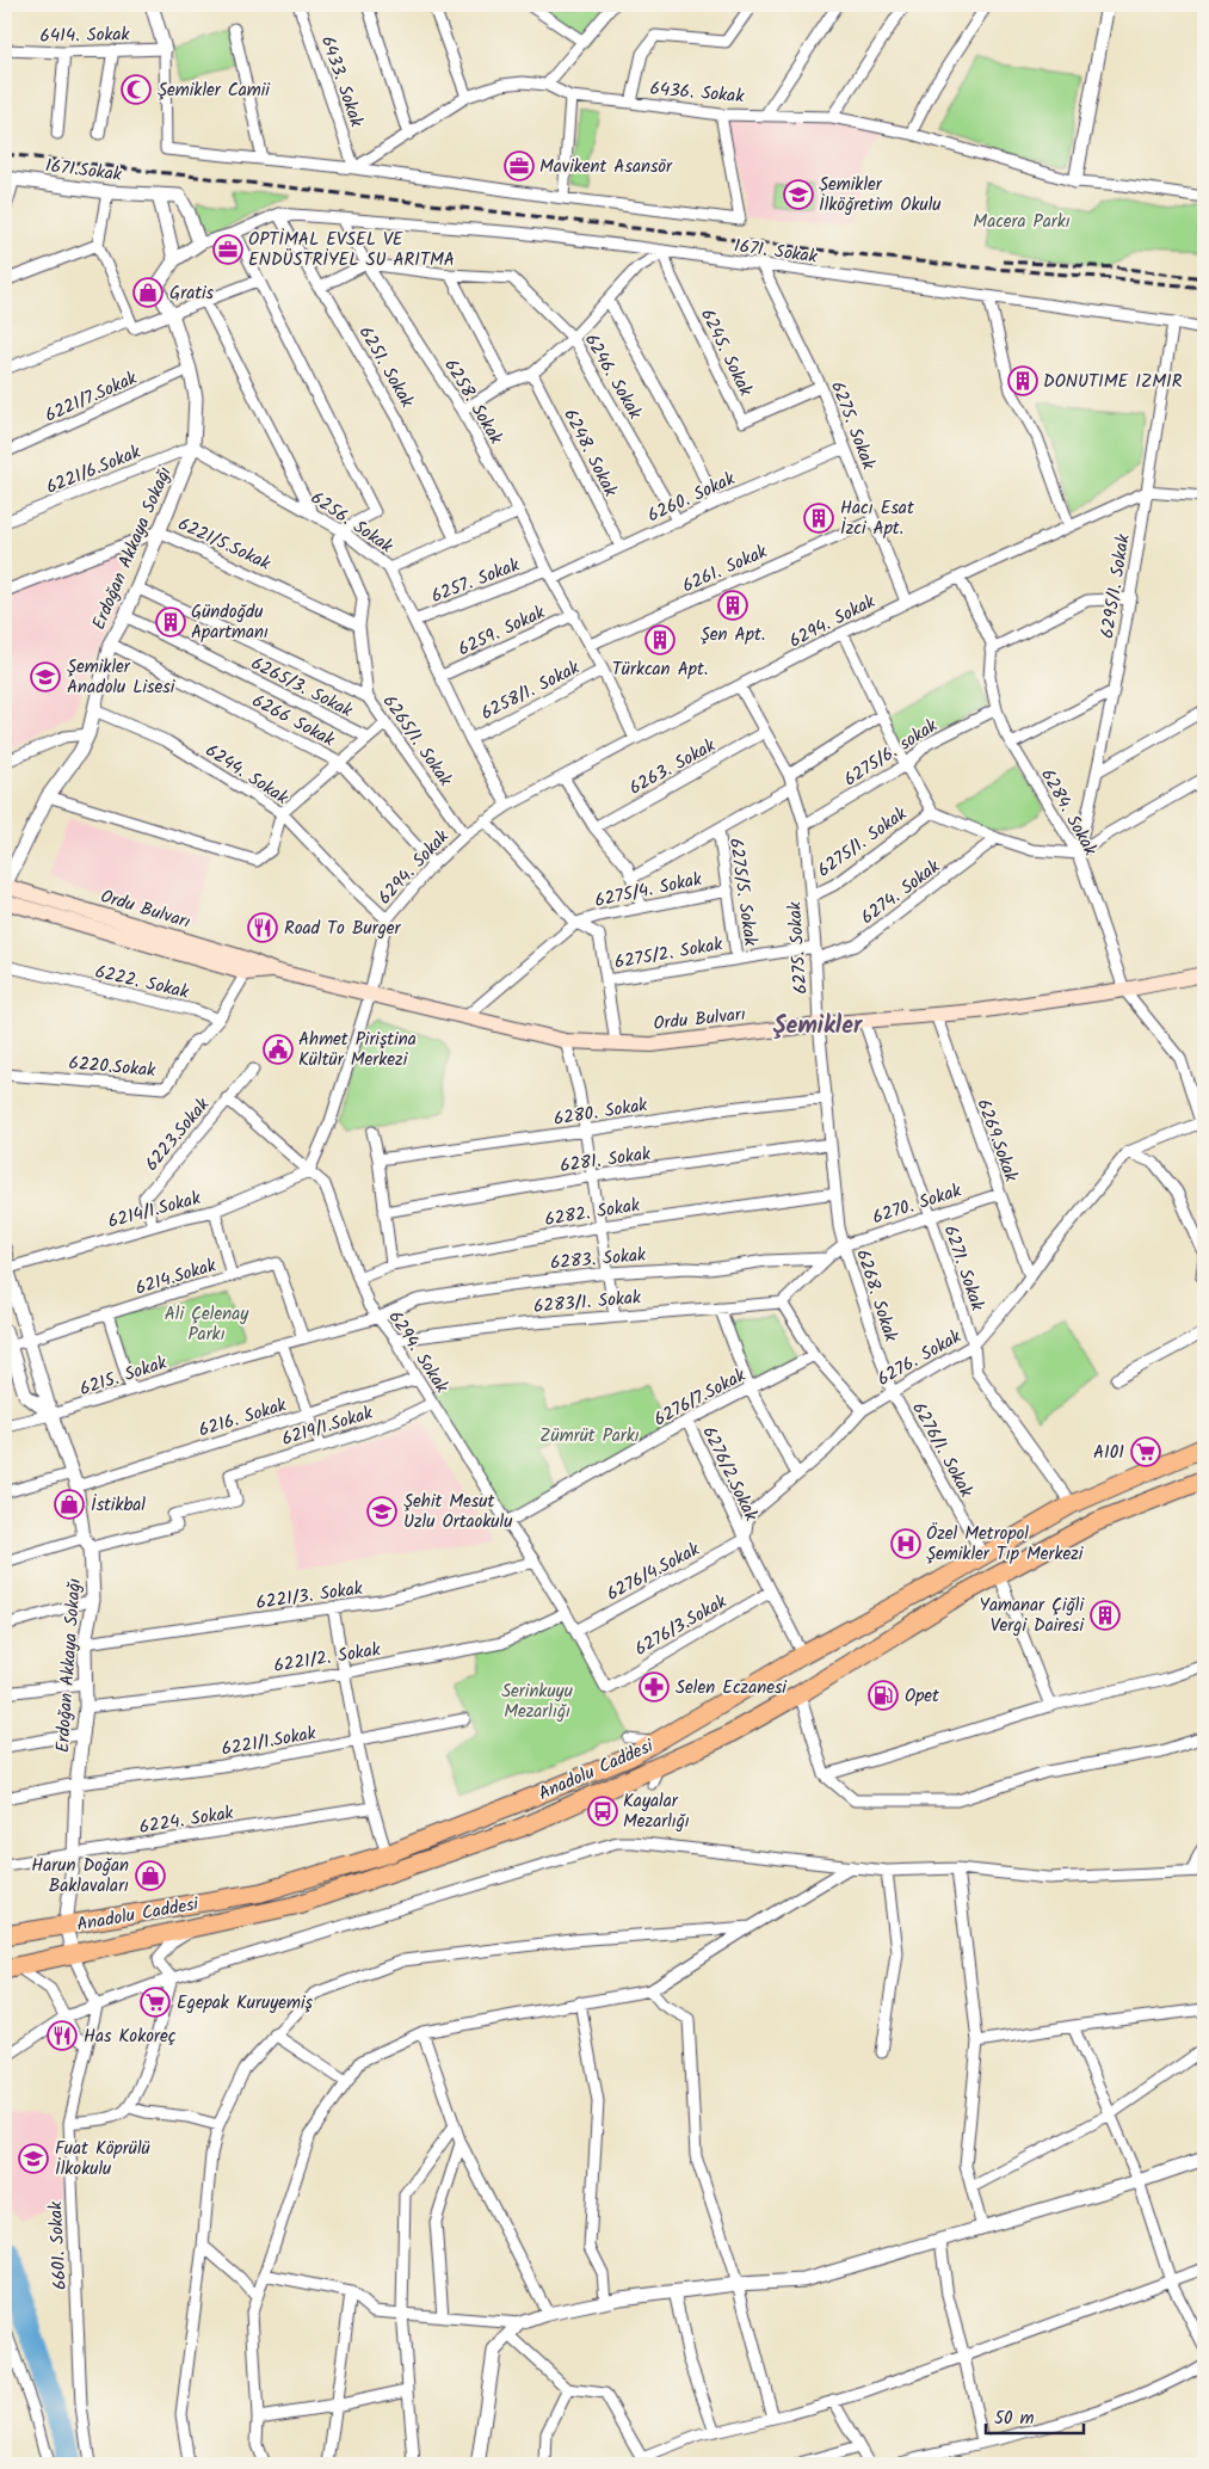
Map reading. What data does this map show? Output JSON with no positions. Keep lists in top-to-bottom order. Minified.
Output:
{"streets":{"highway":["Anadolu Caddesi"],"main road":["Ordu Bulvarı"],"street":["6414. Sokak","6433. Sokak","6436. Sokak","1671.Sokak","1671. Sokak","6245. Sokak","6251. Sokak","6246. Sokak","6221/7.Sokak","6258. Sokak","6275. Sokak","6248. Sokak","6221/6.Sokak","6260. Sokak","6256. Sokak","6221/5.Sokak","Erdoğan Akkaya Sokağı","6261. Sokak","6257. Sokak","6295/1. Sokak","6294. Sokak","6259. Sokak","6265/3. Sokak","6258/1. Sokak","6266 Sokak","6265/1. Sokak","6275/6. sokak","6263. Sokak","6244. Sokak","6284. Sokak","6275/1. Sokak","6275/4. Sokak","6275/5. Sokak","6274. Sokak","6275/2. Sokak","6222. Sokak","6220.Sokak","6280. Sokak","6223.Sokak","6269.Sokak","6281. Sokak","6270. Sokak","6214/1.Sokak","6282. Sokak","6283. Sokak","6271. Sokak","6214.Sokak","6268. Sokak","6283/1. Sokak","6276. Sokak","6215. Sokak","6276/7.Sokak","6216. Sokak","6219/1.Sokak","6276/1. Sokak","6276/2.Sokak","6276/4.Sokak","6221/3. Sokak","6276/3.Sokak","6221/2. Sokak","6221/1.Sokak","6224. Sokak","6601. Sokak"]},"crossings":[["6433. Sokak","6436. Sokak"],["1671. Sokak","6245. Sokak"],["1671. Sokak","6258. Sokak"],["1671. Sokak","6275. Sokak"],["1671. Sokak","6295/1. Sokak"],["6245. Sokak","6275. Sokak"],["6246. Sokak","6258. Sokak"],["6246. Sokak","6260. Sokak"],["6221/7.Sokak","Erdoğan Akkaya Sokağı"],["6258. Sokak","6260. Sokak"],["6258. Sokak","6261. Sokak"],["6258. Sokak","6257. Sokak"],["6258. Sokak","6294. Sokak"],["6258. Sokak","6259. Sokak"],["6258. Sokak","6258/1. Sokak"],["6275. Sokak","6260. Sokak"],["6275. Sokak","6261. Sokak"],["6275. Sokak","6294. Sokak"],["6275. Sokak","6275/6. sokak"],["6275. Sokak","6263. Sokak"],["6275. Sokak","6275/1. Sokak"],["6275. Sokak","6274. Sokak"],["6275. Sokak","Ordu Bulvarı"],["6275. Sokak","6275/2. Sokak"],["6275. Sokak","6280. Sokak"],["6275. Sokak","6281. Sokak"],["6275. Sokak","6270. Sokak"],["6275. Sokak","6282. Sokak"],["6275. Sokak","6268. Sokak"],["6248. Sokak","6260. Sokak"],["6221/6.Sokak","6256. Sokak"],["6221/6.Sokak","Erdoğan Akkaya Sokağı"],["6260. Sokak","6257. Sokak"],["6256. Sokak","Erdoğan Akkaya Sokağı"],["6256. Sokak","6257. Sokak"],["6256. Sokak","6294. Sokak"],["6256. Sokak","6259. Sokak"],["6256. Sokak","6258/1. Sokak"],["6221/5.Sokak","Erdoğan Akkaya Sokağı"],["Erdoğan Akkaya Sokağı","6265/3. Sokak"],["Erdoğan Akkaya Sokağı","6266 Sokak"],["Erdoğan Akkaya Sokağı","6265/1. Sokak"],["Erdoğan Akkaya Sokağı","6244. Sokak"],["Erdoğan Akkaya Sokağı","Ordu Bulvarı"],["Erdoğan Akkaya Sokağı","6214/1.Sokak"],["Erdoğan Akkaya Sokağı","6214.Sokak"],["Erdoğan Akkaya Sokağı","6215. Sokak"],["Erdoğan Akkaya Sokağı","6216. Sokak"],["Erdoğan Akkaya Sokağı","6219/1.Sokak"],["Erdoğan Akkaya Sokağı","6221/3. Sokak"],["Erdoğan Akkaya Sokağı","6221/2. Sokak"],["Erdoğan Akkaya Sokağı","6221/1.Sokak"],["Erdoğan Akkaya Sokağı","Anadolu Caddesi"],["Erdoğan Akkaya Sokağı","6224. Sokak"],["6295/1. Sokak","6294. Sokak"],["6295/1. Sokak","6284. Sokak"],["6294. Sokak","6266 Sokak"],["6294. Sokak","6265/1. Sokak"],["6294. Sokak","6244. Sokak"],["6294. Sokak","6284. Sokak"],["6294. Sokak","Ordu Bulvarı"],["6294. Sokak","6214/1.Sokak"],["6294. Sokak","6282. Sokak"],["6294. Sokak","6283. Sokak"],["6294. Sokak","6283/1. Sokak"],["6294. Sokak","6215. Sokak"],["6294. Sokak","6276/7.Sokak"],["6294. Sokak","6216. Sokak"],["6294. Sokak","6219/1.Sokak"],["6294. Sokak","6276/4.Sokak"],["6294. Sokak","6221/3. Sokak"],["6294. Sokak","6276/3.Sokak"],["6294. Sokak","6221/2. Sokak"],["6275/6. sokak","6284. Sokak"],["6284. Sokak","Ordu Bulvarı"],["6284. Sokak","6276. Sokak"],["6275/4. Sokak","6275/5. Sokak"],["6275/4. Sokak","Ordu Bulvarı"],["6275/5. Sokak","6275/2. Sokak"],["Ordu Bulvarı","6269.Sokak"],["Ordu Bulvarı","6271. Sokak"],["6222. Sokak","6220.Sokak"],["6223.Sokak","6214/1.Sokak"],["6269.Sokak","6270. Sokak"],["6269.Sokak","6276. Sokak"],["6270. Sokak","6271. Sokak"],["6270. Sokak","6268. Sokak"],["6283. Sokak","6215. Sokak"],["6271. Sokak","6276. Sokak"],["6271. Sokak","Anadolu Caddesi"],["6214.Sokak","6215. Sokak"],["6268. Sokak","6276. Sokak"],["6268. Sokak","6276/1. Sokak"],["6276. Sokak","6276/1. Sokak"],["6276. Sokak","6276/2.Sokak"],["6276. Sokak","6276/4.Sokak"],["6276/7.Sokak","6276/2.Sokak"],["6276/1. Sokak","Anadolu Caddesi"],["6276/2.Sokak","6276/4.Sokak"]],"districts":["Şemikler"],"parks":["Macera Parkı","Ali Çelenay Parkı","Zümrüt Parkı","Serinkuyu Mezarlığı"],"places":{"mosque":["Şemikler Camii"],"office":["Mavikent Asansör","OPTİMAL EVSEL VE ENDÜSTRİYEL SU ARITMA"],"school or university":["Şemikler İlköğretim Okulu","Şemikler Anadolu Lisesi","Şehit Mesut Uzlu Ortaokulu","Fuat Köprülü İlkokulu"],"shop":["Gratis","İstikbal","Harun Doğan Baklavaları"],"building":["DONUTIME IZMIR","Hacı Esat İzci Apt.","Şen Apt.","Gündoğdu Apartmanı","Türkcan Apt.","Yamanar Çiğli Vergi Dairesi"],"restaurant":["Road To Burger","Has Kokoreç"],"public building":["Ahmet Piriştina Kültür Merkezi"],"supermarket":["A101","Egepak Kuruyemiş"],"hospital":["Özel Metropol Şemikler Tıp Merkezi"],"pharmacy":["Selen Eczanesi"],"fuel station":["Opet"],"bus stop":["Kayalar Mezarlığı"]},"scale_bar":"50 m"}
